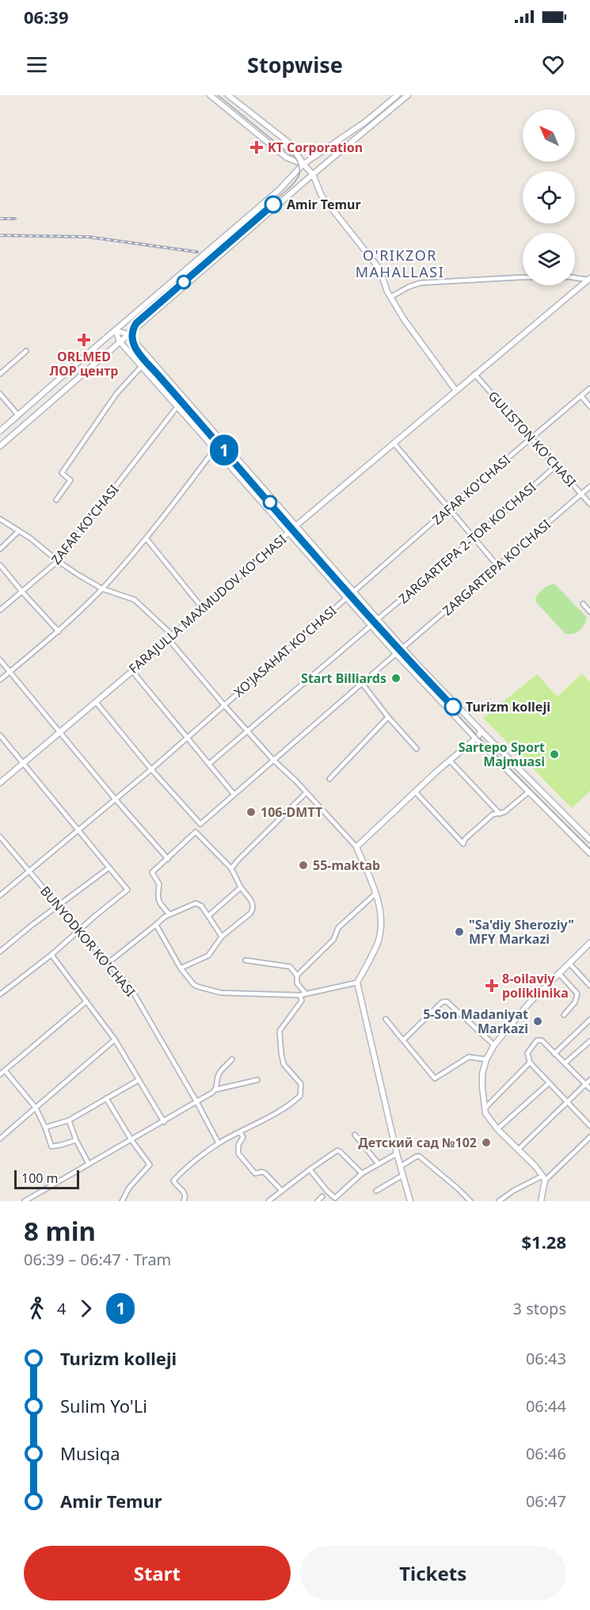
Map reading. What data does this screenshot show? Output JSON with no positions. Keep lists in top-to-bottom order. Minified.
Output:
{"streets":{"main road":["FARAJULLA MAXMUDOV KO'CHASI"],"street":["GULISTON KO'CHASI","ZAFAR KO'CHASI","ZARGARTEPA 2-TOR KO'CHASI","ZARGARTEPA KO'CHASI","XO'JASAHAT KO'CHASI","BUNYODKOR KO'CHASI"]},"crossings":[["GULISTON KO'CHASI","ZAFAR KO'CHASI"],["GULISTON KO'CHASI","ZARGARTEPA 2-TOR KO'CHASI"],["GULISTON KO'CHASI","ZARGARTEPA KO'CHASI"],["GULISTON KO'CHASI","FARAJULLA MAXMUDOV KO'CHASI"],["ZAFAR KO'CHASI","XO'JASAHAT KO'CHASI"],["FARAJULLA MAXMUDOV KO'CHASI","XO'JASAHAT KO'CHASI"]],"districts":["O'RIKZOR MAHALLASI"],"places":{"health":["KT Corporation","ORLMED ЛОР центр","8-oilaviy poliklinika"],"other":["Amir Temur","Start Billiards","Turizm kolleji","Sartepo Sport Majmuasi","106-DMTT","55-maktab","\"Sa'diy Sheroziy\" MFY Markazi","5-Son Madaniyat Markazi","Детский сад №102"]},"lines":["tram line 1"],"scale_bar":"100 m","north":"top left","page":{"status":"06:39","header":"Stopwise","on_map":"1","scale":"100 m","heading":["8 min","06:39 – 06:47 · Tram","$1.28"],"legs":["4","1","3 stops"],"list":[{"name":"Turizm kolleji","value":"06:43"},{"name":"Sulim Yo'Li","value":"06:44"},{"name":"Musiqa","value":"06:46"},{"name":"Amir Temur","value":"06:47"}],"buttons":["Start","Tickets"]}}
